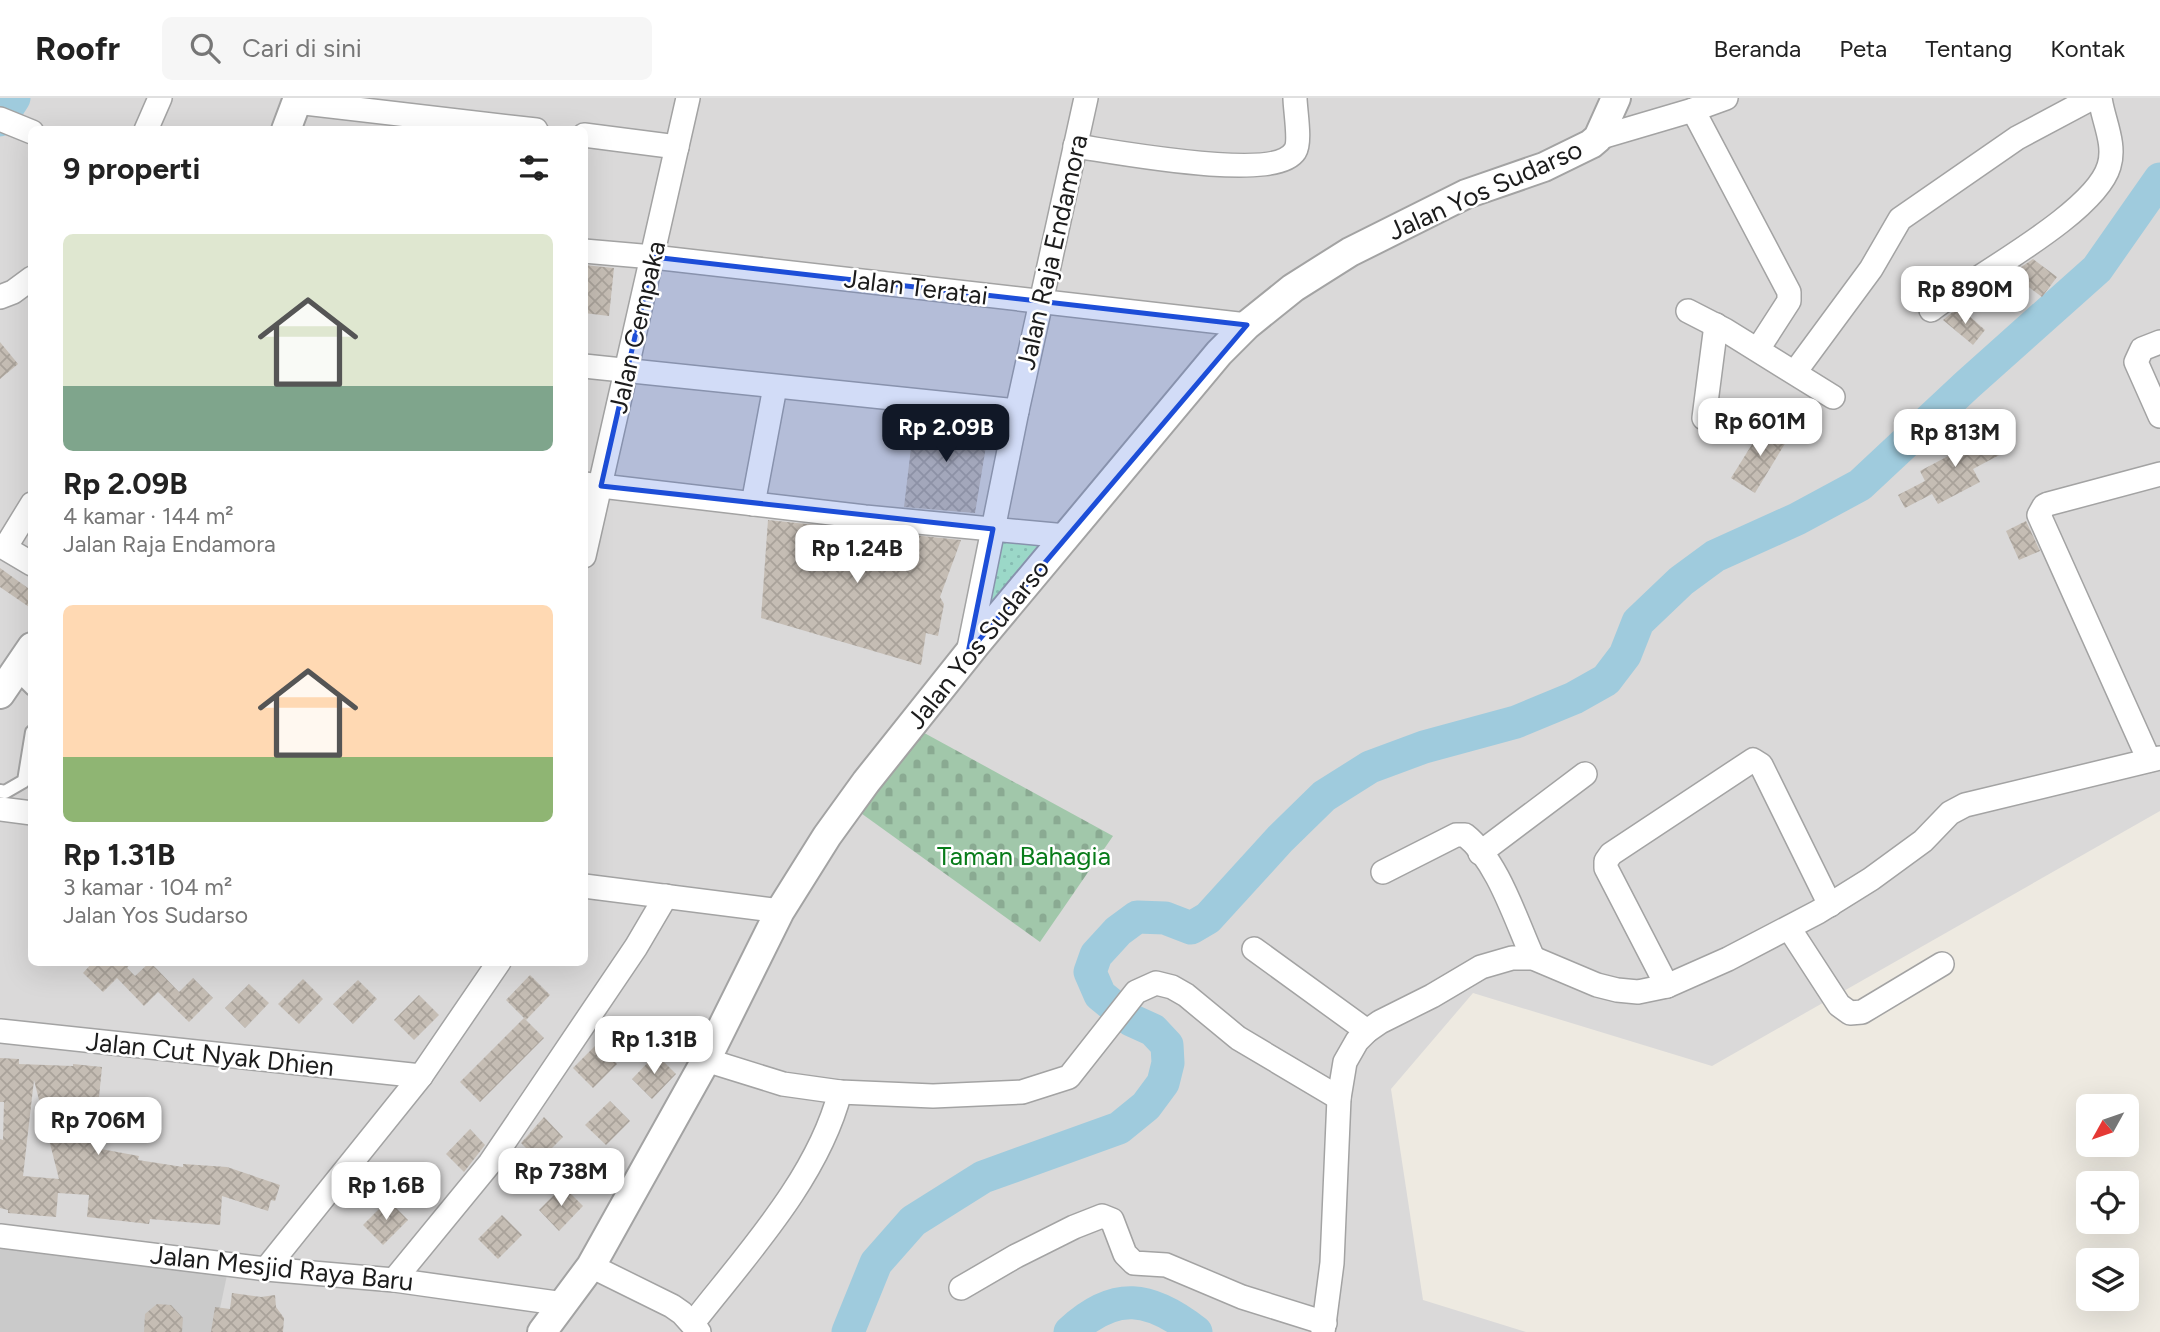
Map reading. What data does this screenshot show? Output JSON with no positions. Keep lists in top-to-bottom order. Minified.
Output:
{"streets":{"street":["Jalan Yos Sudarso","Jalan Raja Endamora","Jalan Teratai","Jalan Cempaka","Jalan Cut Nyak Dhien","Jalan Mesjid Raya Baru"]},"crossings":[["Jalan Yos Sudarso","Jalan Raja Endamora"],["Jalan Yos Sudarso","Jalan Teratai"],["Jalan Yos Sudarso","Jalan Mesjid Raya Baru"],["Jalan Raja Endamora","Jalan Teratai"],["Jalan Teratai","Jalan Cempaka"]],"parks":["Taman Bahagia"],"north":"bottom left","page":{"header":"Roofr","search":"Cari di sini","nav":["Beranda","Peta","Tentang","Kontak"],"heading":"9 properti","list":[{"name":"Rp 2.09B","note":"4 kamar · 144 m² · Jalan Raja Endamora"},{"name":"Rp 1.31B","note":"3 kamar · 104 m² · Jalan Yos Sudarso"}],"price":["Rp 890M","Rp 601M","Rp 2.09B","Rp 813M","Rp 1.24B","Rp 1.31B","Rp 706M","Rp 738M","Rp 1.6B"]}}
